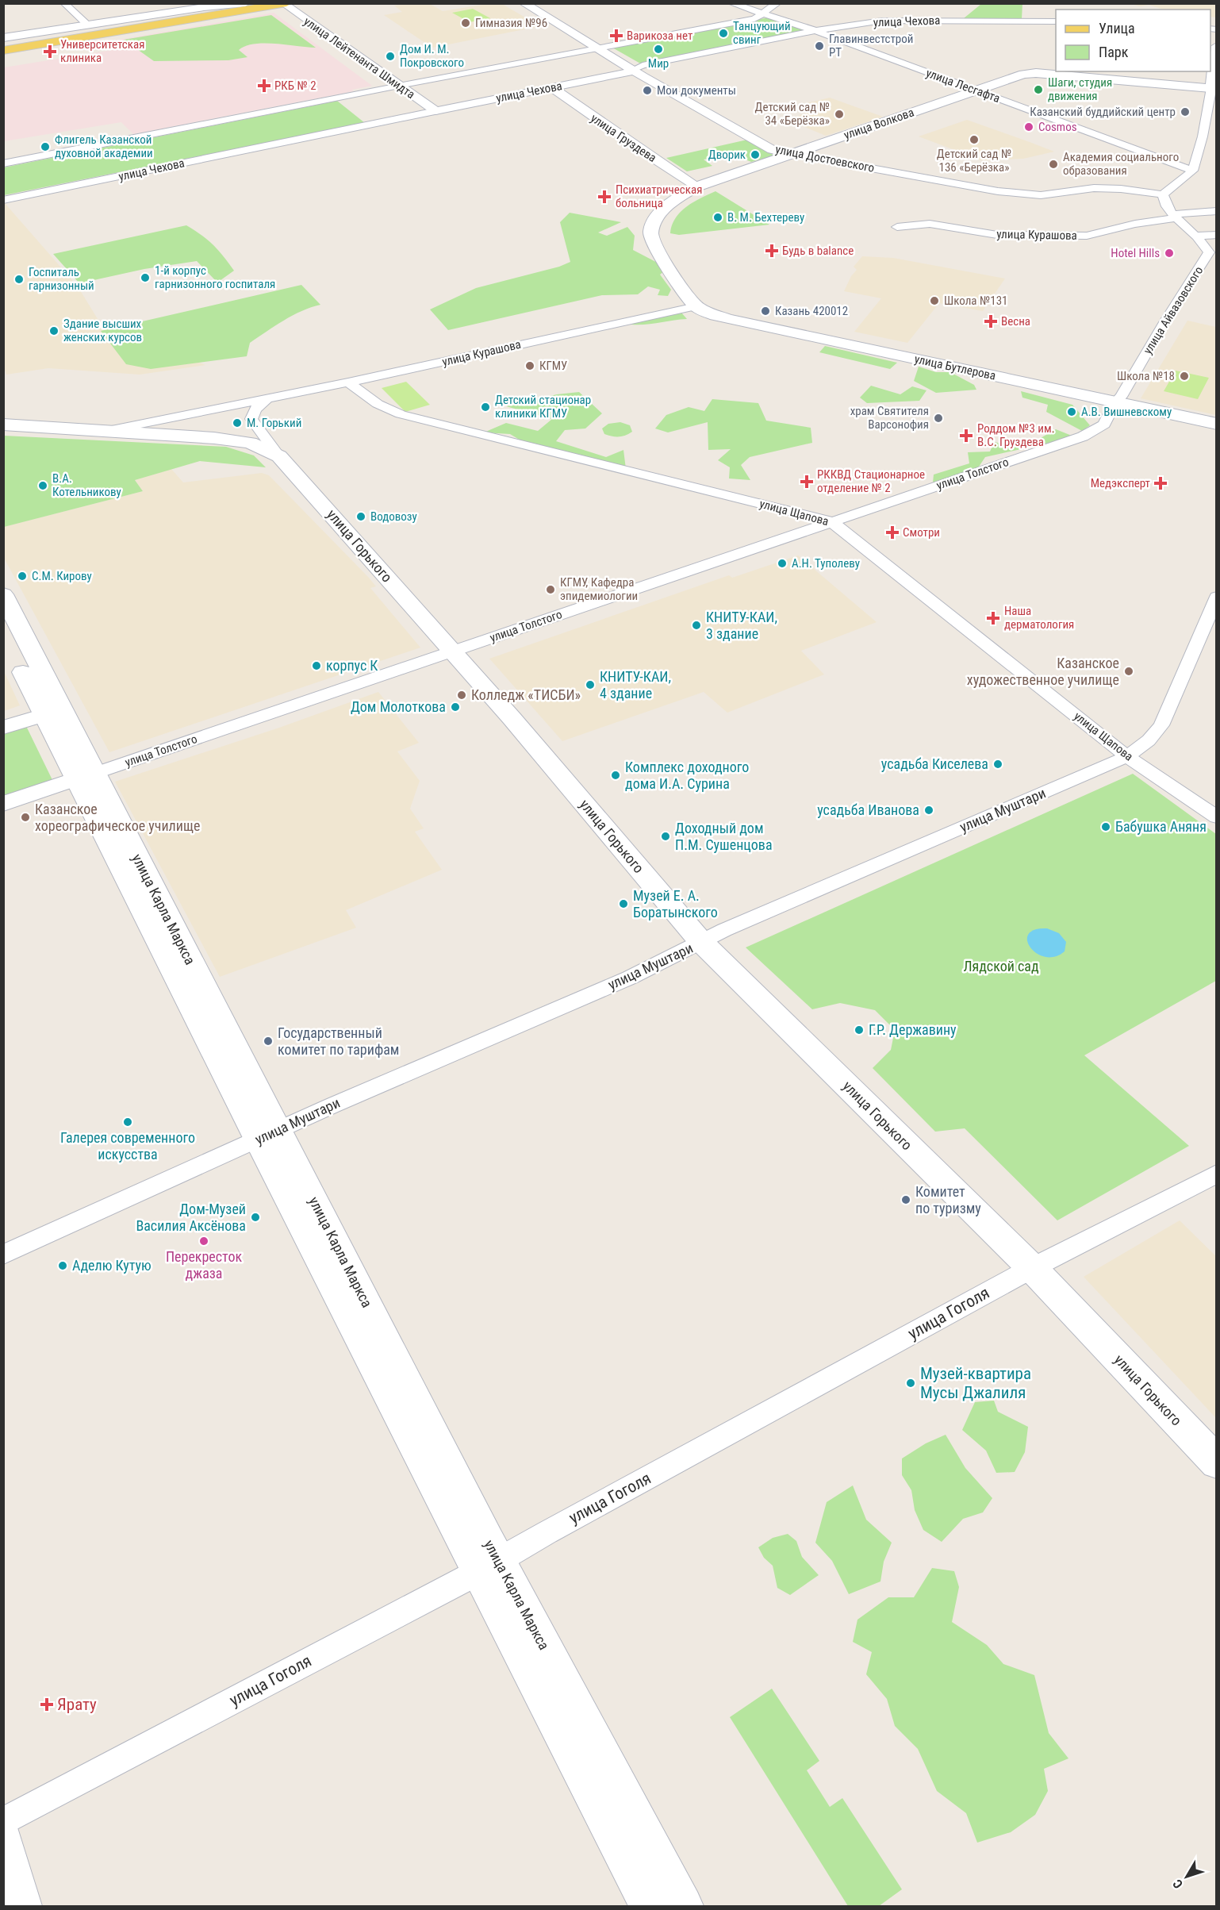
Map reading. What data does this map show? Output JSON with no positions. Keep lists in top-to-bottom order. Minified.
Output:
{"streets":{"main road":["улица Волкова","улица Бутлерова","улица Горького","улица Карла Маркса"],"street":["улица Чехова","улица Лейтенанта Шмидта","улица Лесгафта","улица Груздева","улица Достоевского","улица Курашова","улица Айвазовского","улица Толстого","улица Щапова","улица Муштари","улица Гоголя"]},"crossings":[["улица Чехова","улица Лейтенанта Шмидта"],["улица Чехова","улица Лесгафта"],["улица Чехова","улица Груздева"],["улица Чехова","улица Достоевского"],["улица Лесгафта","улица Волкова"],["улица Волкова","улица Груздева"],["улица Волкова","улица Достоевского"],["улица Волкова","улица Курашова"],["улица Волкова","улица Бутлерова"],["улица Достоевского","улица Айвазовского"],["улица Курашова","улица Айвазовского"],["улица Курашова","улица Бутлерова"],["улица Курашова","улица Щапова"],["улица Курашова","улица Горького"],["улица Айвазовского","улица Бутлерова"],["улица Айвазовского","улица Толстого"],["улица Бутлерова","улица Толстого"],["улица Толстого","улица Щапова"],["улица Толстого","улица Горького"],["улица Толстого","улица Карла Маркса"],["улица Щапова","улица Муштари"],["улица Горького","улица Муштари"],["улица Горького","улица Гоголя"],["улица Муштари","улица Карла Маркса"],["улица Карла Маркса","улица Гоголя"]],"parks":["Лядской сад"],"places":{"other":["Гимназия №96","Танцующий свинг","Главинвестстрой РТ","Мир","Дом И. М. Покровского","Шаги, студия движения","Мои документы","Казанский буддийский центр","Детский сад № 34 «Берёзка»","Cosmos","Детский сад № 136 «Берёзка»","Флигель Казанской духовной академии","Дворик","Академия социального образования","В. М. Бехтереву","Hotel Hills","1-й корпус гарнизонного госпиталя","Госпиталь гарнизонный","Школа №131","Казань 420012","Здание высших женских курсов","КГМУ","Школа №18","Детский стационар клиники КГМУ","А.В. Вишневскому","храм Святителя Варсонофия","М. Горький","В.А. Котельникову","Водовозу","А.Н. Туполеву","С.М. Кирову","КГМУ, Кафедра эпидемиологии","КНИТУ-КАИ, 3 здание","корпус К","Казанское художественное училище","КНИТУ-КАИ, 4 здание","Колледж «ТИСБИ»","Дом Молоткова","усадьба Киселева","Комплекс доходного дома И.А. Сурина","усадьба Иванова","Казанское хореографическое училище","Бабушка Аняня","Доходный дом П.М. Сушенцова","Музей Е. А. Боратынского","Г.Р. Державину","Государственный комитет по тарифам","Галерея современного искусства","Комитет по туризму","Дом-Музей Василия Аксёнова","Перекресток джаза","Аделю Кутую","Музей-квартира Мусы Джалиля"],"health":["Варикоза нет","Университетская клиника","РКБ № 2","Психиатрическая больница","Будь в balance","Весна","Роддом №3 им. В.С. Груздева","РККВД Стационарное отделение № 2","Медэксперт","Смотри","Наша дерматология","Ярату"]},"legend":["Улица","Парк"],"north":"bottom left"}
